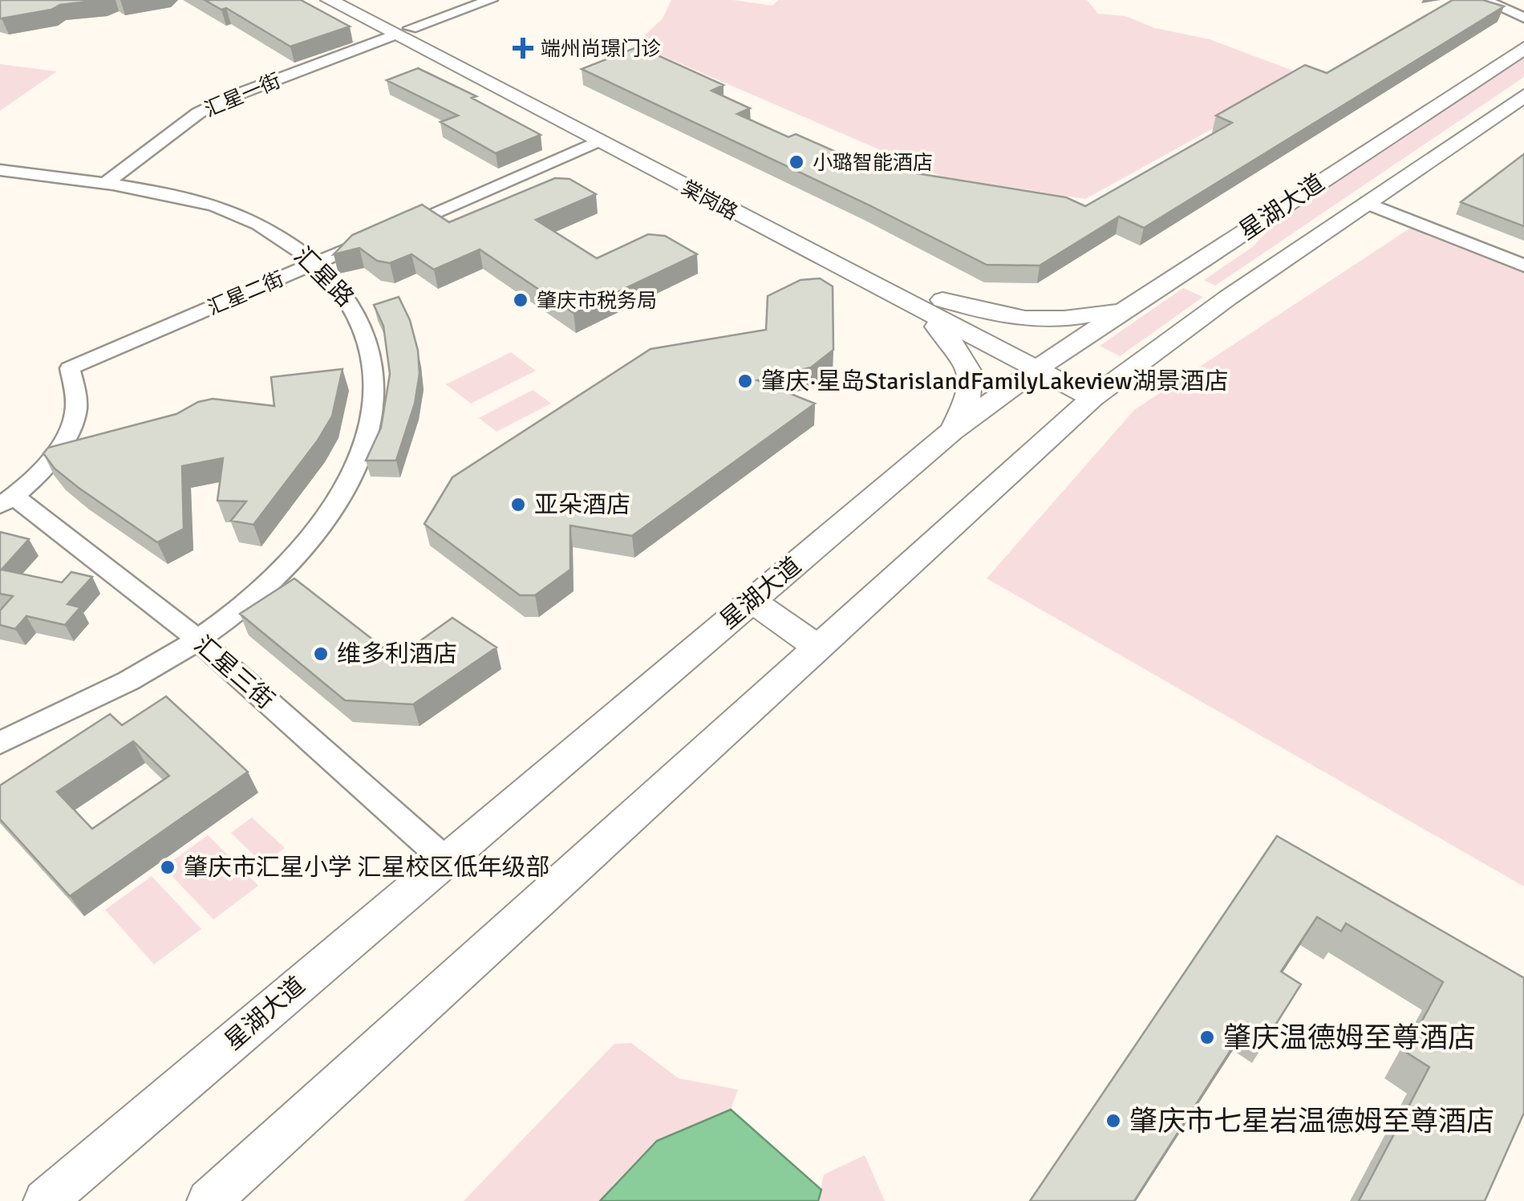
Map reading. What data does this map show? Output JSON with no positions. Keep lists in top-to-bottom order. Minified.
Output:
{"streets":{"main road":["棠岗路","星湖大道"],"street":["汇星一街","汇星路","汇星二街","汇星三街"]},"crossings":[["汇星一街","棠岗路"],["汇星一街","汇星路"],["棠岗路","星湖大道"],["棠岗路","汇星二街"],["星湖大道","汇星三街"],["汇星路","汇星二街"],["汇星路","汇星三街"],["汇星二街","汇星三街"]],"places":{"health":["端州尚璟门诊"],"other":["小璐智能酒店","肇庆市税务局","肇庆·星岛StarislandFamilyLakeview湖景酒店","亚朵酒店","维多利酒店","肇庆市汇星小学 汇星校区低年级部","肇庆温德姆至尊酒店","肇庆市七星岩温德姆至尊酒店"]}}
